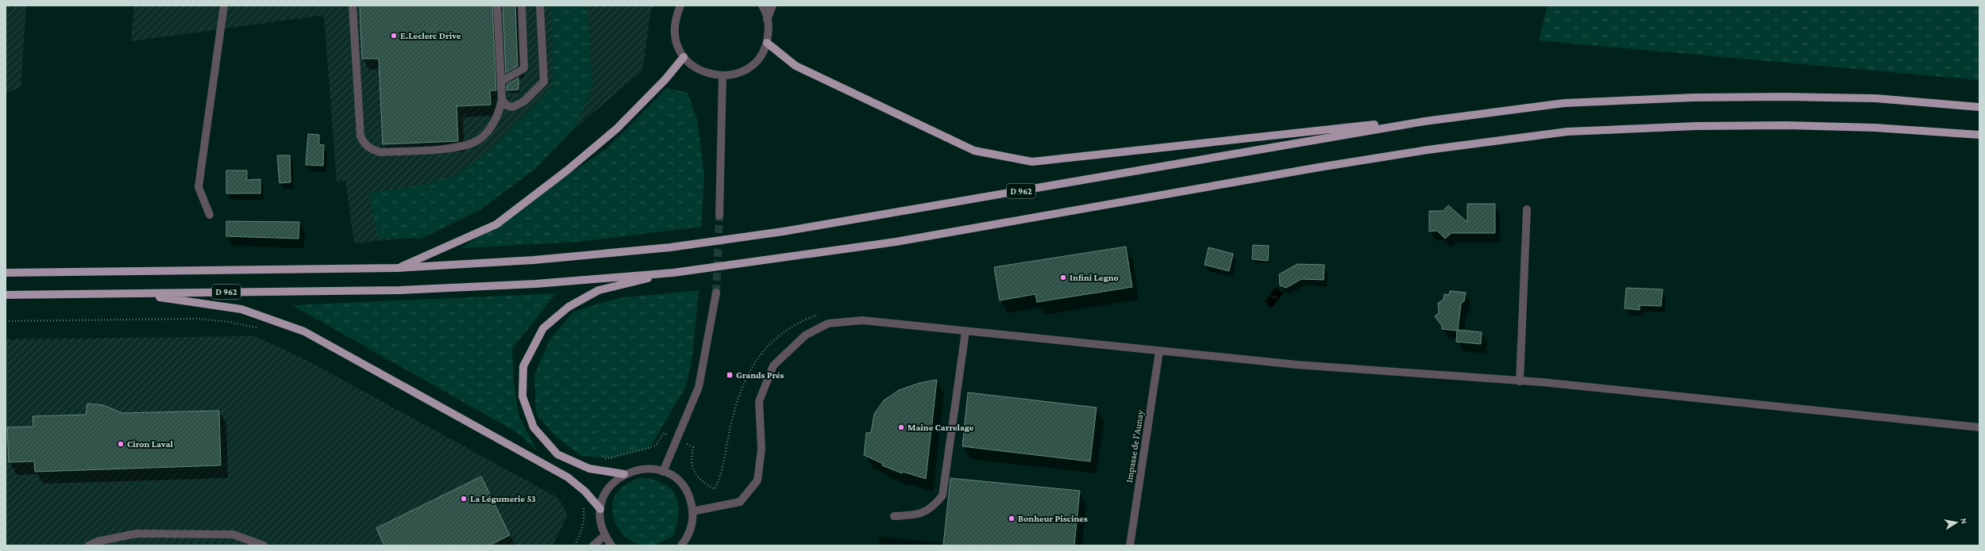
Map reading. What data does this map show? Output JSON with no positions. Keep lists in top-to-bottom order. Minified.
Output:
{"streets":{"main road":["D 962"],"street":["Impasse de l'Aunay"]},"places":{"other":["E.Leclerc Drive","Infini Legno","Maine Carrelage","Ciron Laval","La Légumerie 53","Bonheur Piscines"],"transit":["Grands Prés"]},"north":"right"}
